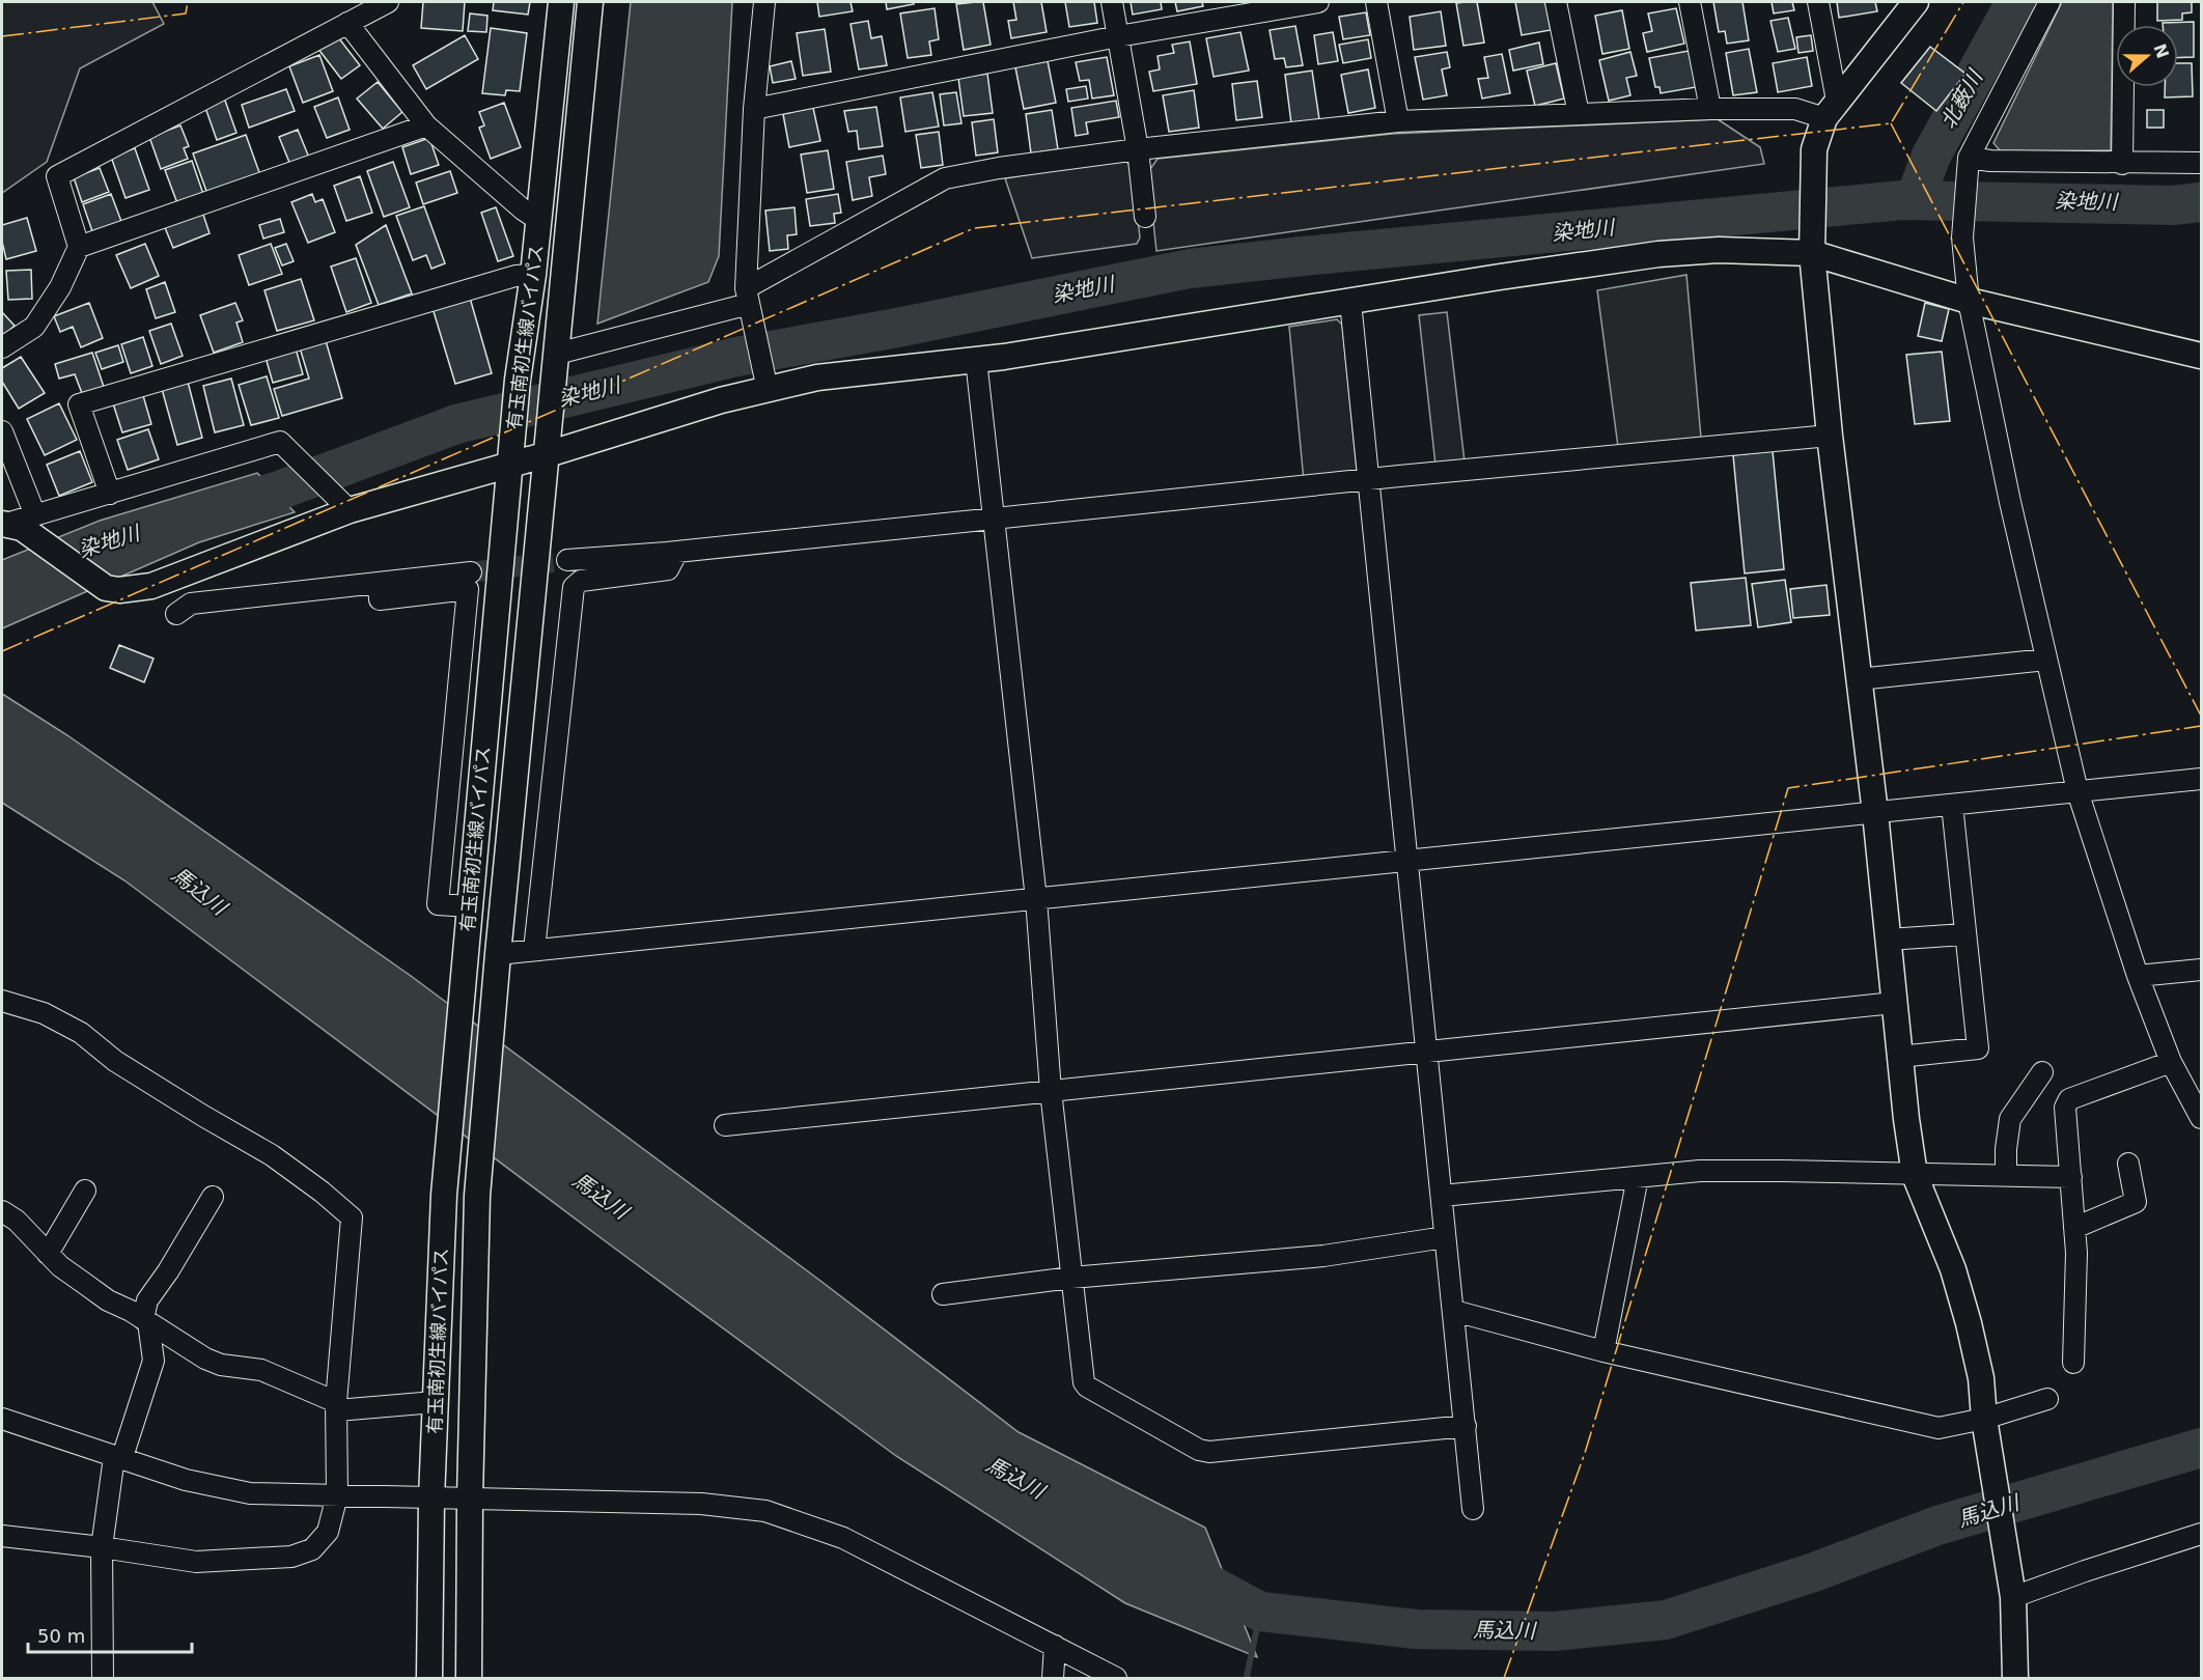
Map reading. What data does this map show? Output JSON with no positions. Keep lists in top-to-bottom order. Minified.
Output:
{"streets":{"street":["有玉南初生線バイパス"]},"water":["北薮川","染地川","馬込川"],"scale_bar":"50 m","north":"right"}
